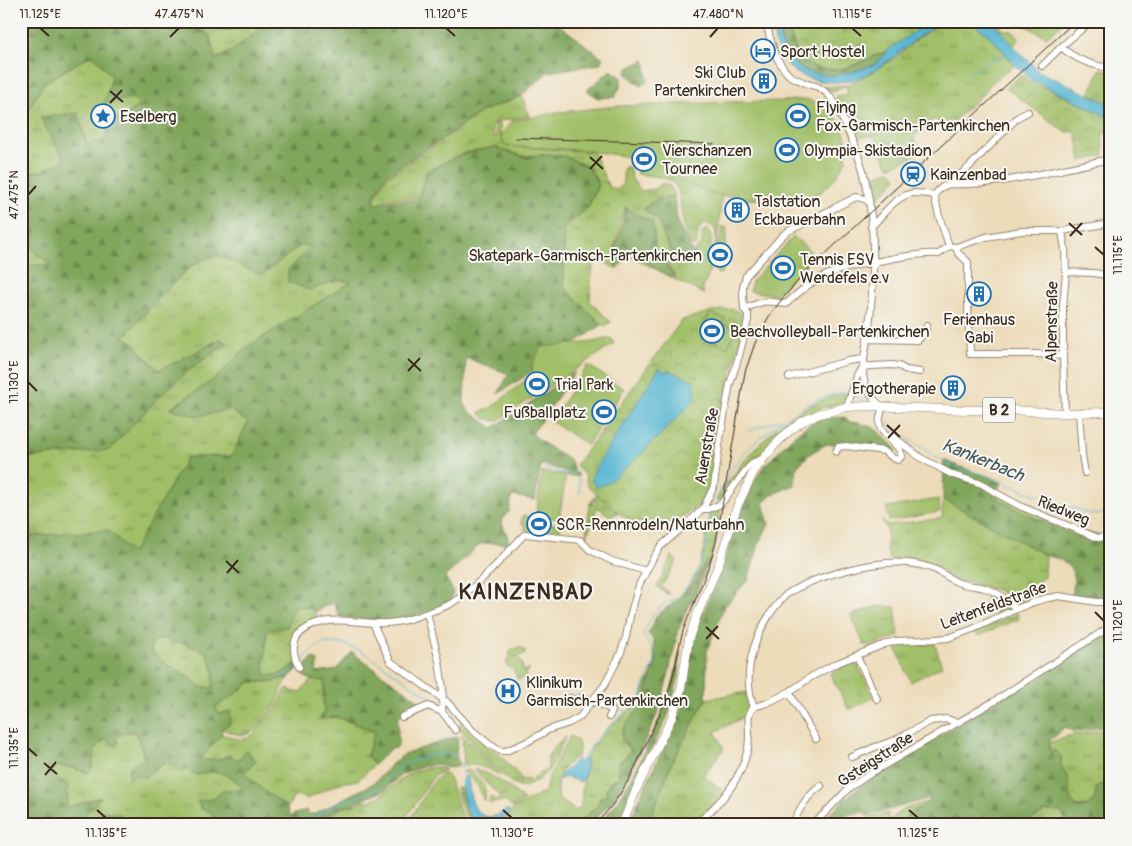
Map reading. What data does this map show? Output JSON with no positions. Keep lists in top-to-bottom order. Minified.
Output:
{"streets":{"main road":["B 2"],"street":["Alpenstraße","Auenstraße","Riedweg","Leitenfeldstraße","Gsteigstraße"]},"crossings":[["Alpenstraße","B 2"]],"districts":["KAINZENBAD"],"water":["Kankerbach"],"places":{"hotel":["Sport Hostel"],"building":["Ski Club Partenkirchen","Talstation Eckbauerbahn","Ferienhaus Gabi","Ergotherapie"],"place":["Eselberg"],"sports":["Flying Fox-Garmisch-Partenkirchen","Olympia-Skistadion","Vierschanzen Tournee","Skatepark-Garmisch-Partenkirchen","Tennis ESV Werdefels e.v","Beachvolleyball-Partenkirchen","Trial Park","Fußballplatz","SCR-Rennrodeln/Naturbahn"],"station":["Kainzenbad"],"hospital":["Klinikum Garmisch-Partenkirchen"]},"coordinates":["11.125°E","47.475°N","11.120°E","47.480°N","11.115°E","11.130°E","11.135°E"]}
